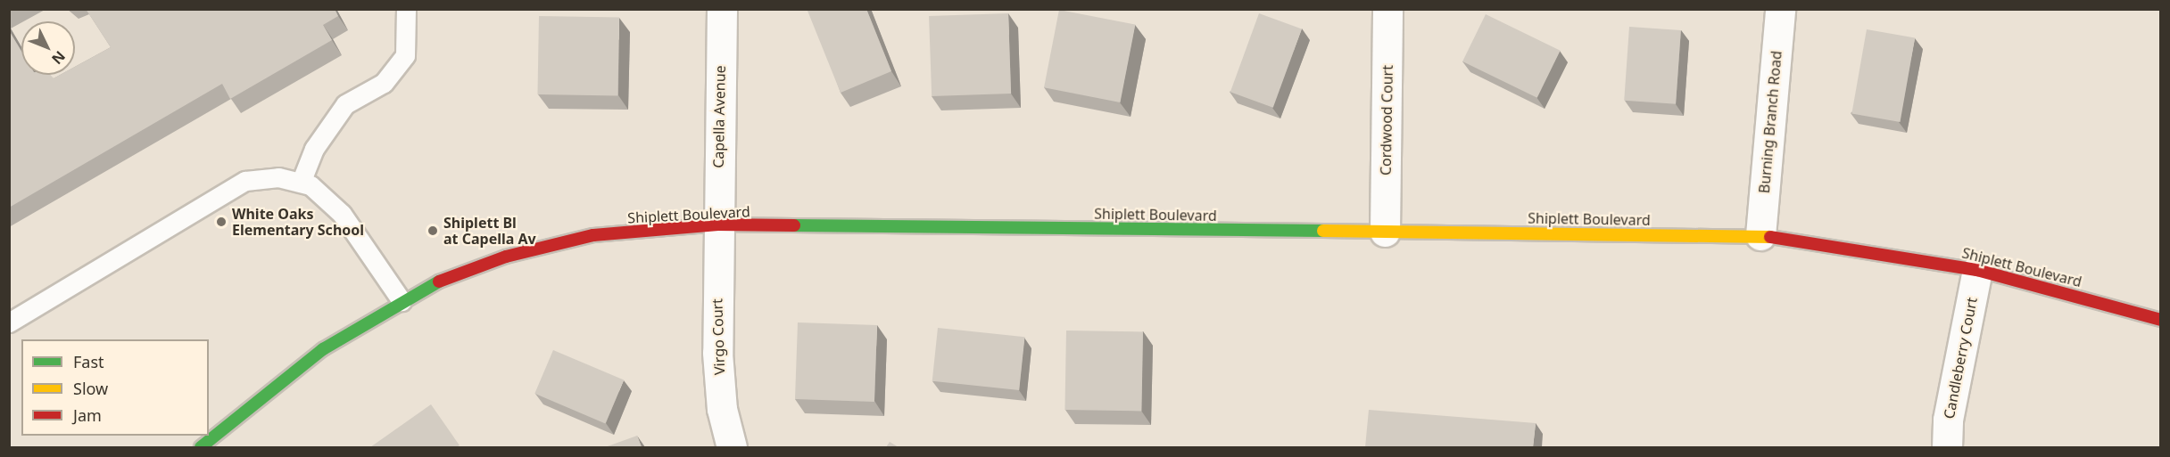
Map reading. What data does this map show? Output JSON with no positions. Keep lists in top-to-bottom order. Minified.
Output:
{"streets":{"street":["Capella Avenue","Cordwood Court","Burning Branch Road","Shiplett Boulevard","Virgo Court","Candleberry Court"]},"crossings":[["Capella Avenue","Shiplett Boulevard"],["Capella Avenue","Virgo Court"],["Cordwood Court","Shiplett Boulevard"],["Burning Branch Road","Shiplett Boulevard"],["Shiplett Boulevard","Virgo Court"],["Shiplett Boulevard","Candleberry Court"]],"places":["White Oaks Elementary School","Shiplett Bl at Capella Av"],"legend":["Fast","Slow","Jam"],"north":"bottom right"}
